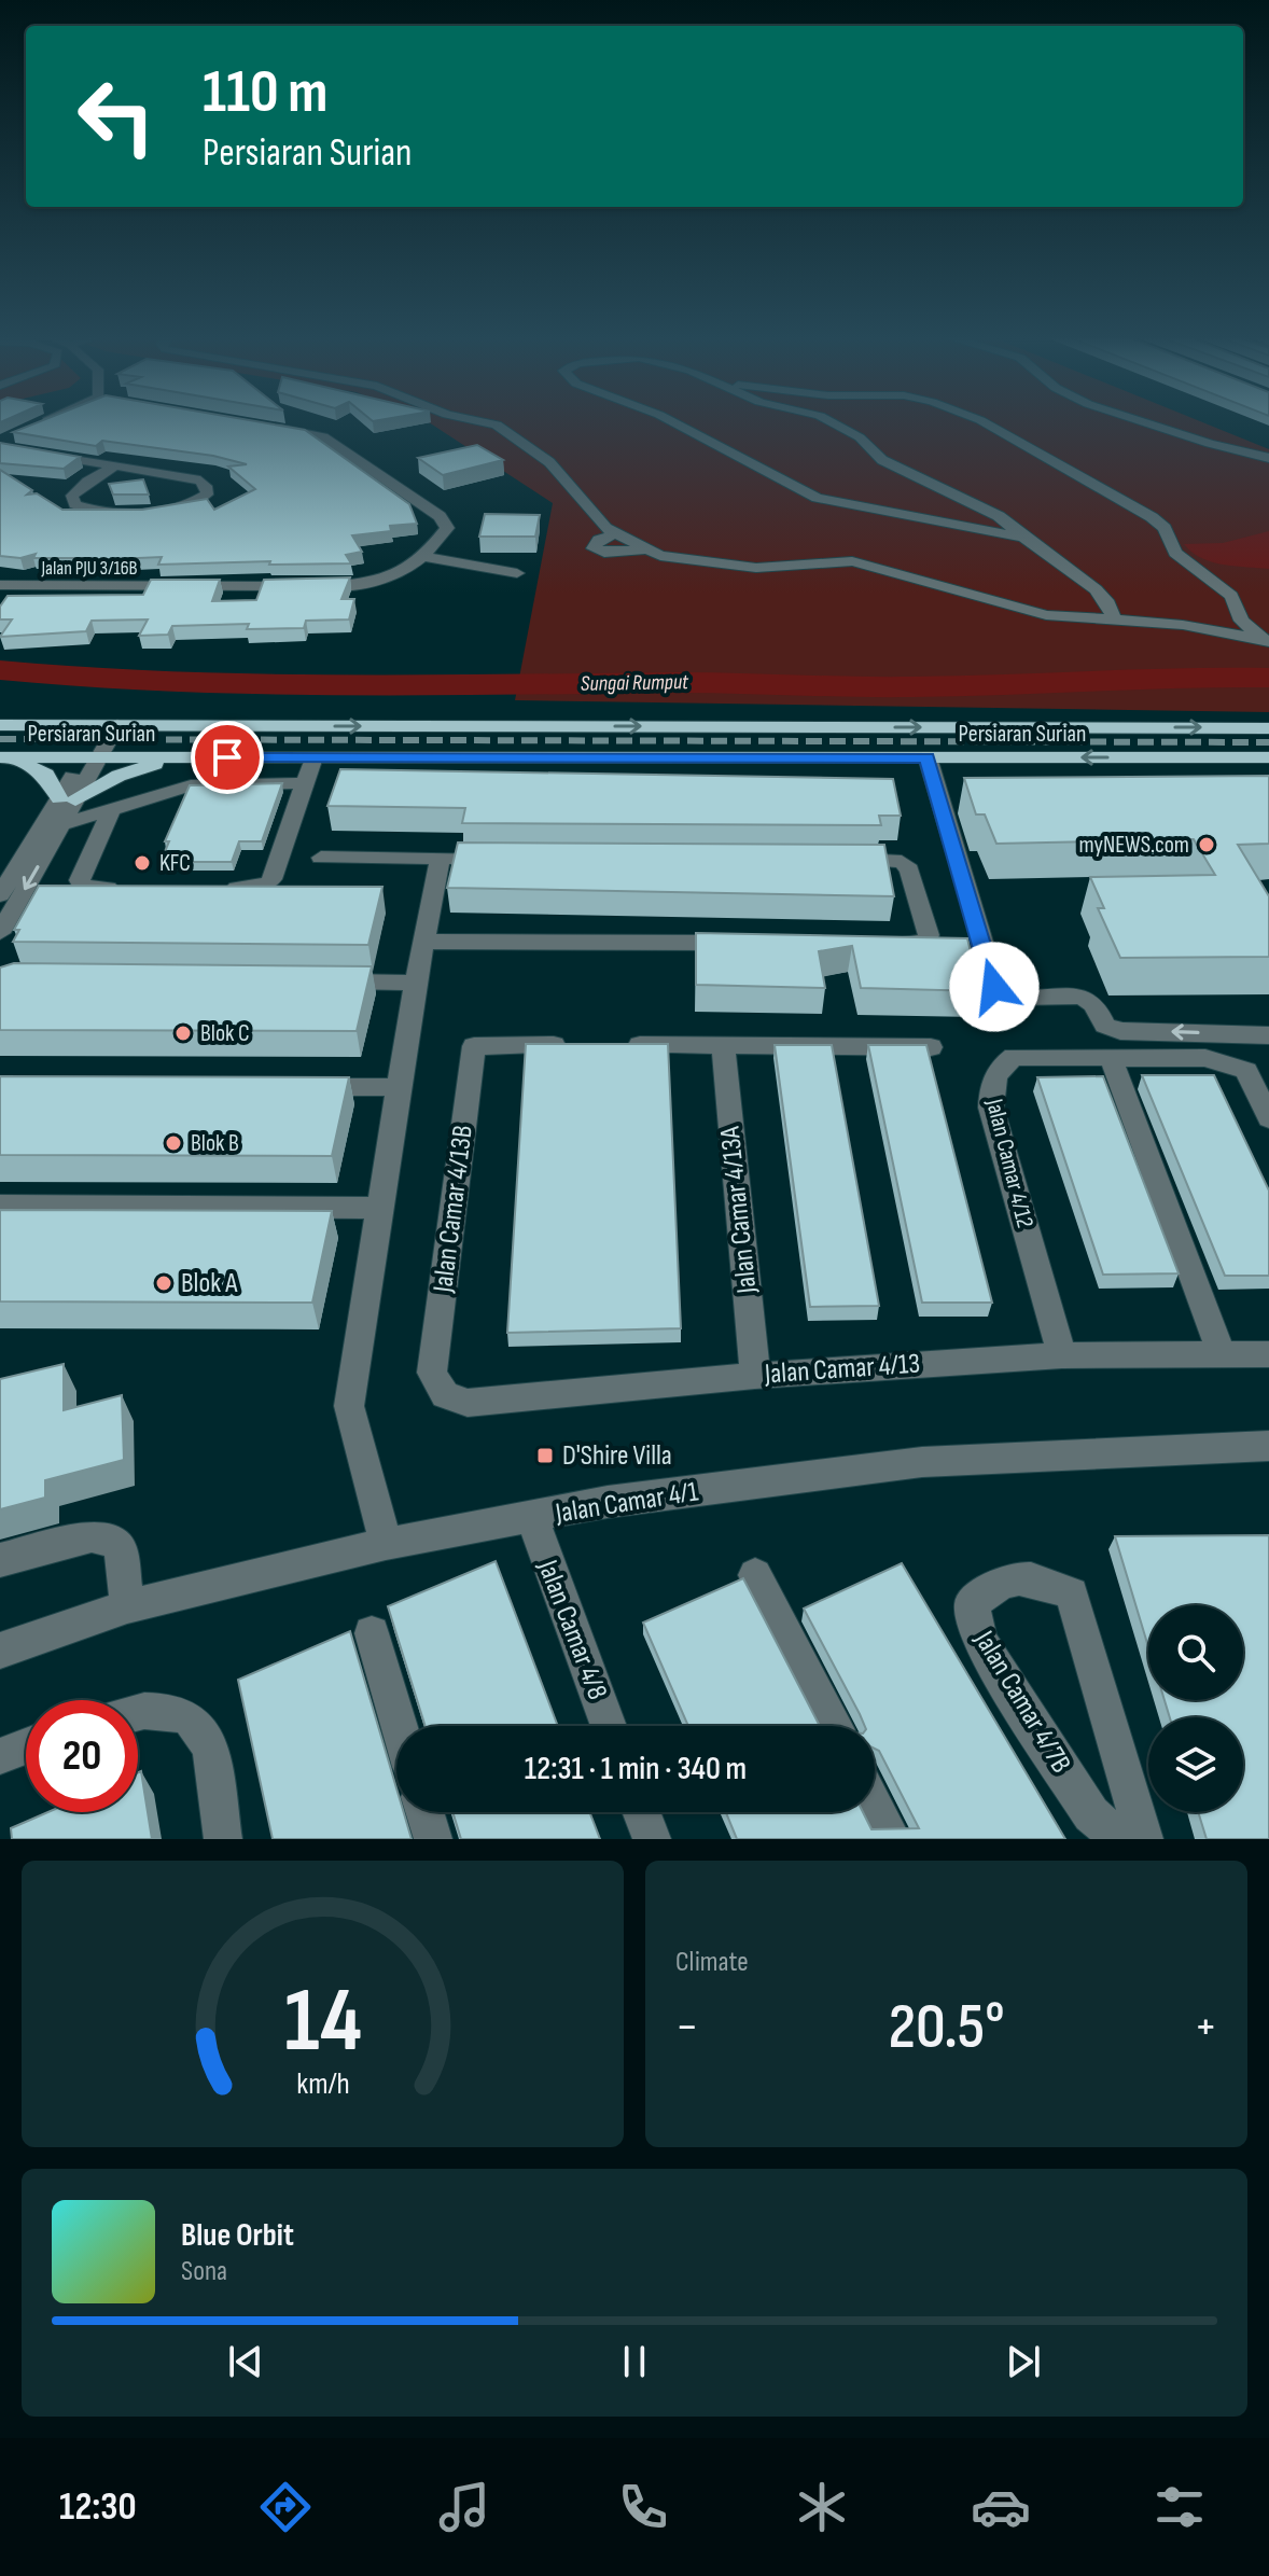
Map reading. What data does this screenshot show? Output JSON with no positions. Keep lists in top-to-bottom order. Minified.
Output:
{"streets":{"main road":["Persiaran Surian"],"street":["Jalan PJU 3/16B","Jalan Camar 4/12","Jalan Camar 4/13B","Jalan Camar 4/13A","Jalan Camar 4/13","Jalan Camar 4/1","Jalan Camar 4/8","Jalan Camar 4/7B"]},"crossings":[["Jalan Camar 4/12","Jalan Camar 4/13"],["Jalan Camar 4/13B","Jalan Camar 4/13"],["Jalan Camar 4/13A","Jalan Camar 4/13"],["Jalan Camar 4/1","Jalan Camar 4/8"]],"water":["Sungai Rumput"],"places":{"other":["myNEWS.com","KFC","Blok C","Blok B","Blok A"],"transit":["D'Shire Villa"]},"page":{"turn":["110 m","Persiaran Surian"],"limit":"20","trip":"12:31 · 1 min · 340 m","tile":"Climate","heat":["−","20.5°","+"],"song":["Blue Orbit","Sona"],"tabs":"12:30","gauge":["14","km/h"]}}
